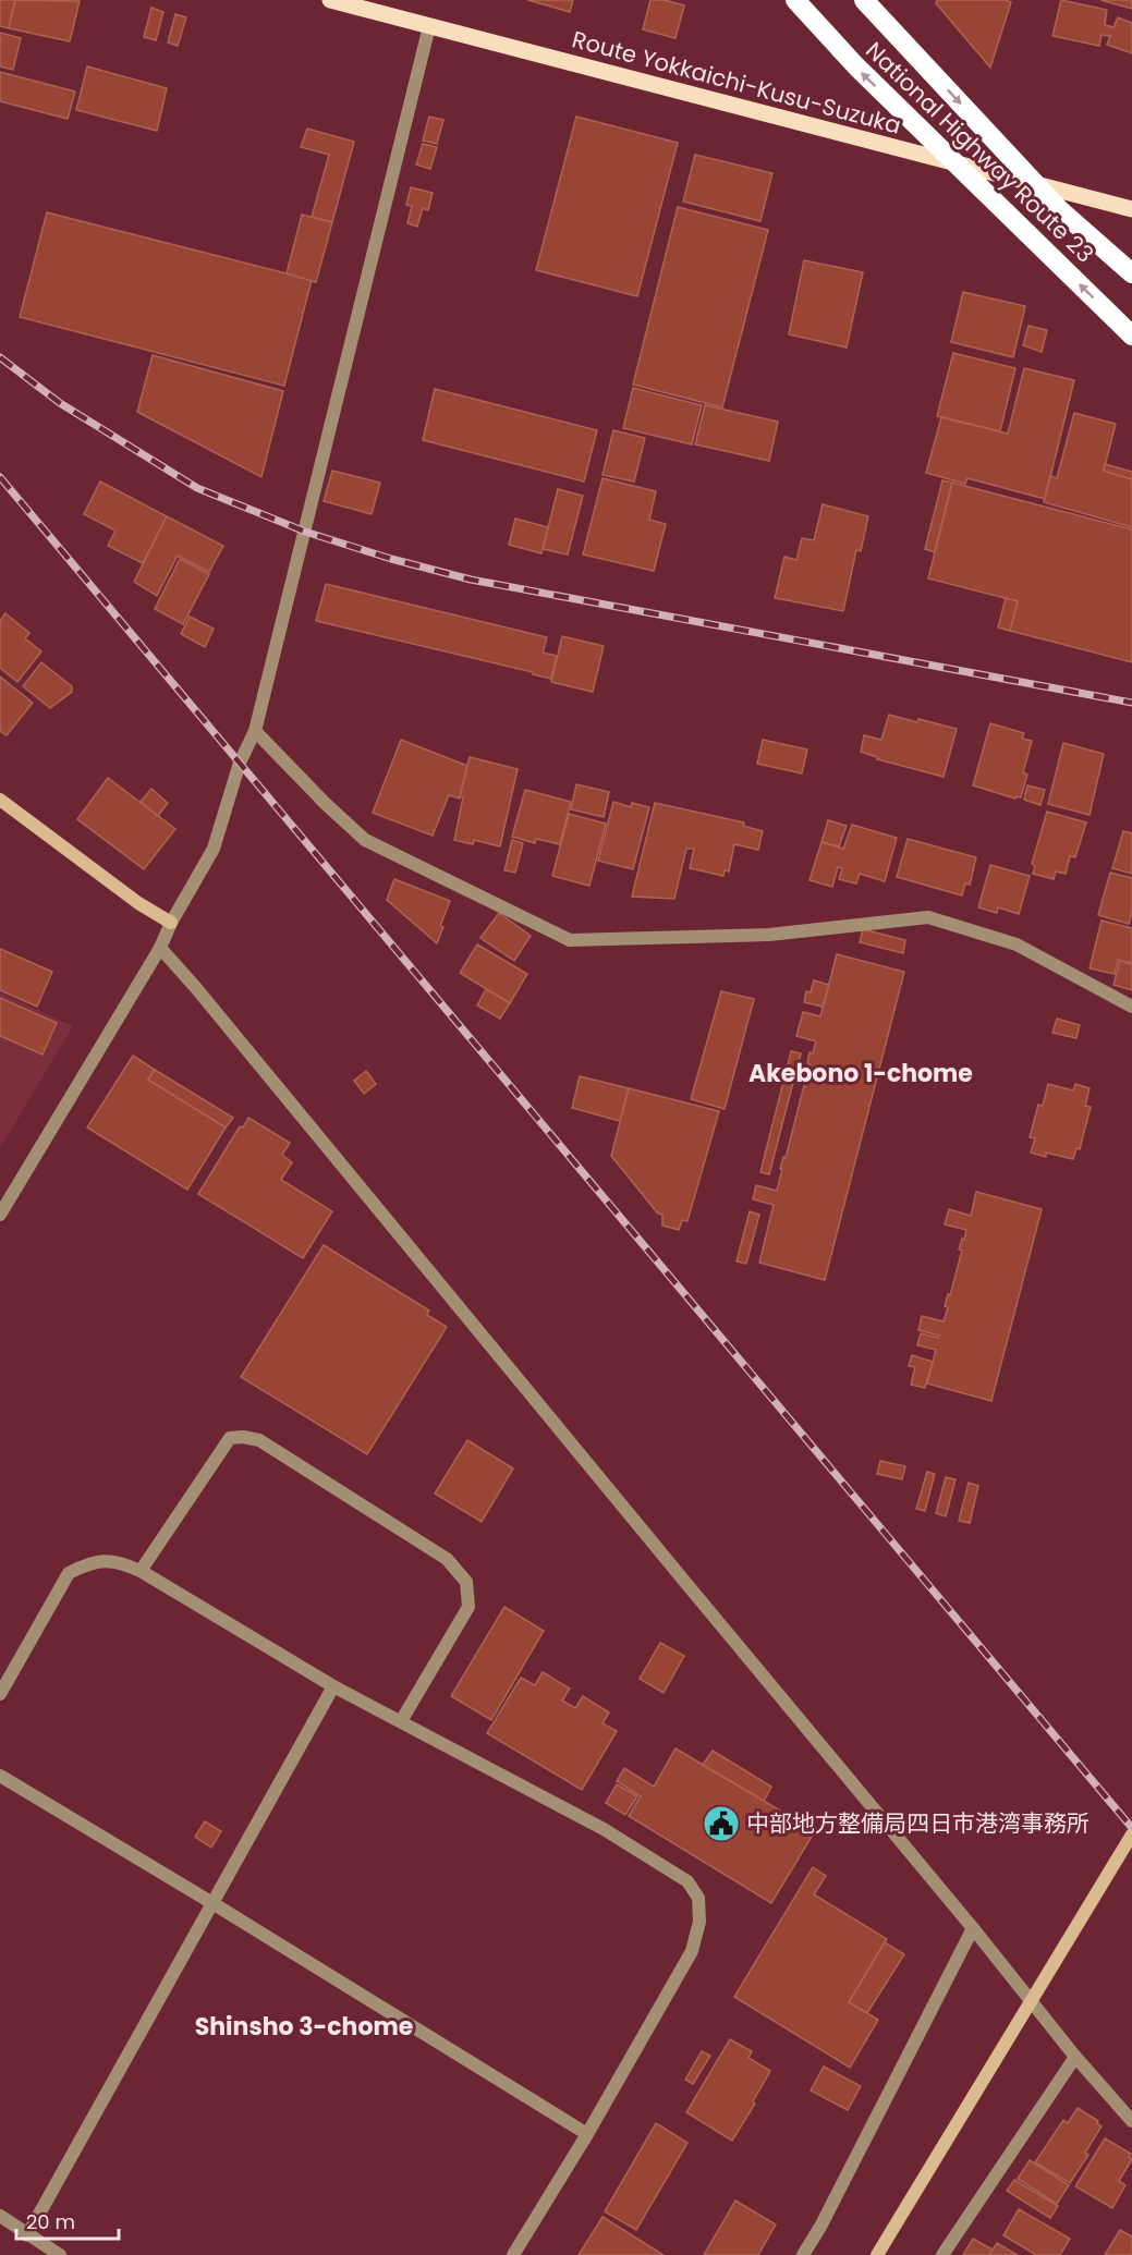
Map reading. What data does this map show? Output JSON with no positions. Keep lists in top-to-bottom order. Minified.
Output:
{"streets":{"highway":["National Highway Route 23"],"main road":["Route Yokkaichi-Kusu-Suzuka"]},"districts":["Akebono 1-chome","Shinsho 3-chome"],"places":{"public building":["中部地方整備局四日市港湾事務所"]},"scale_bar":"20 m"}
